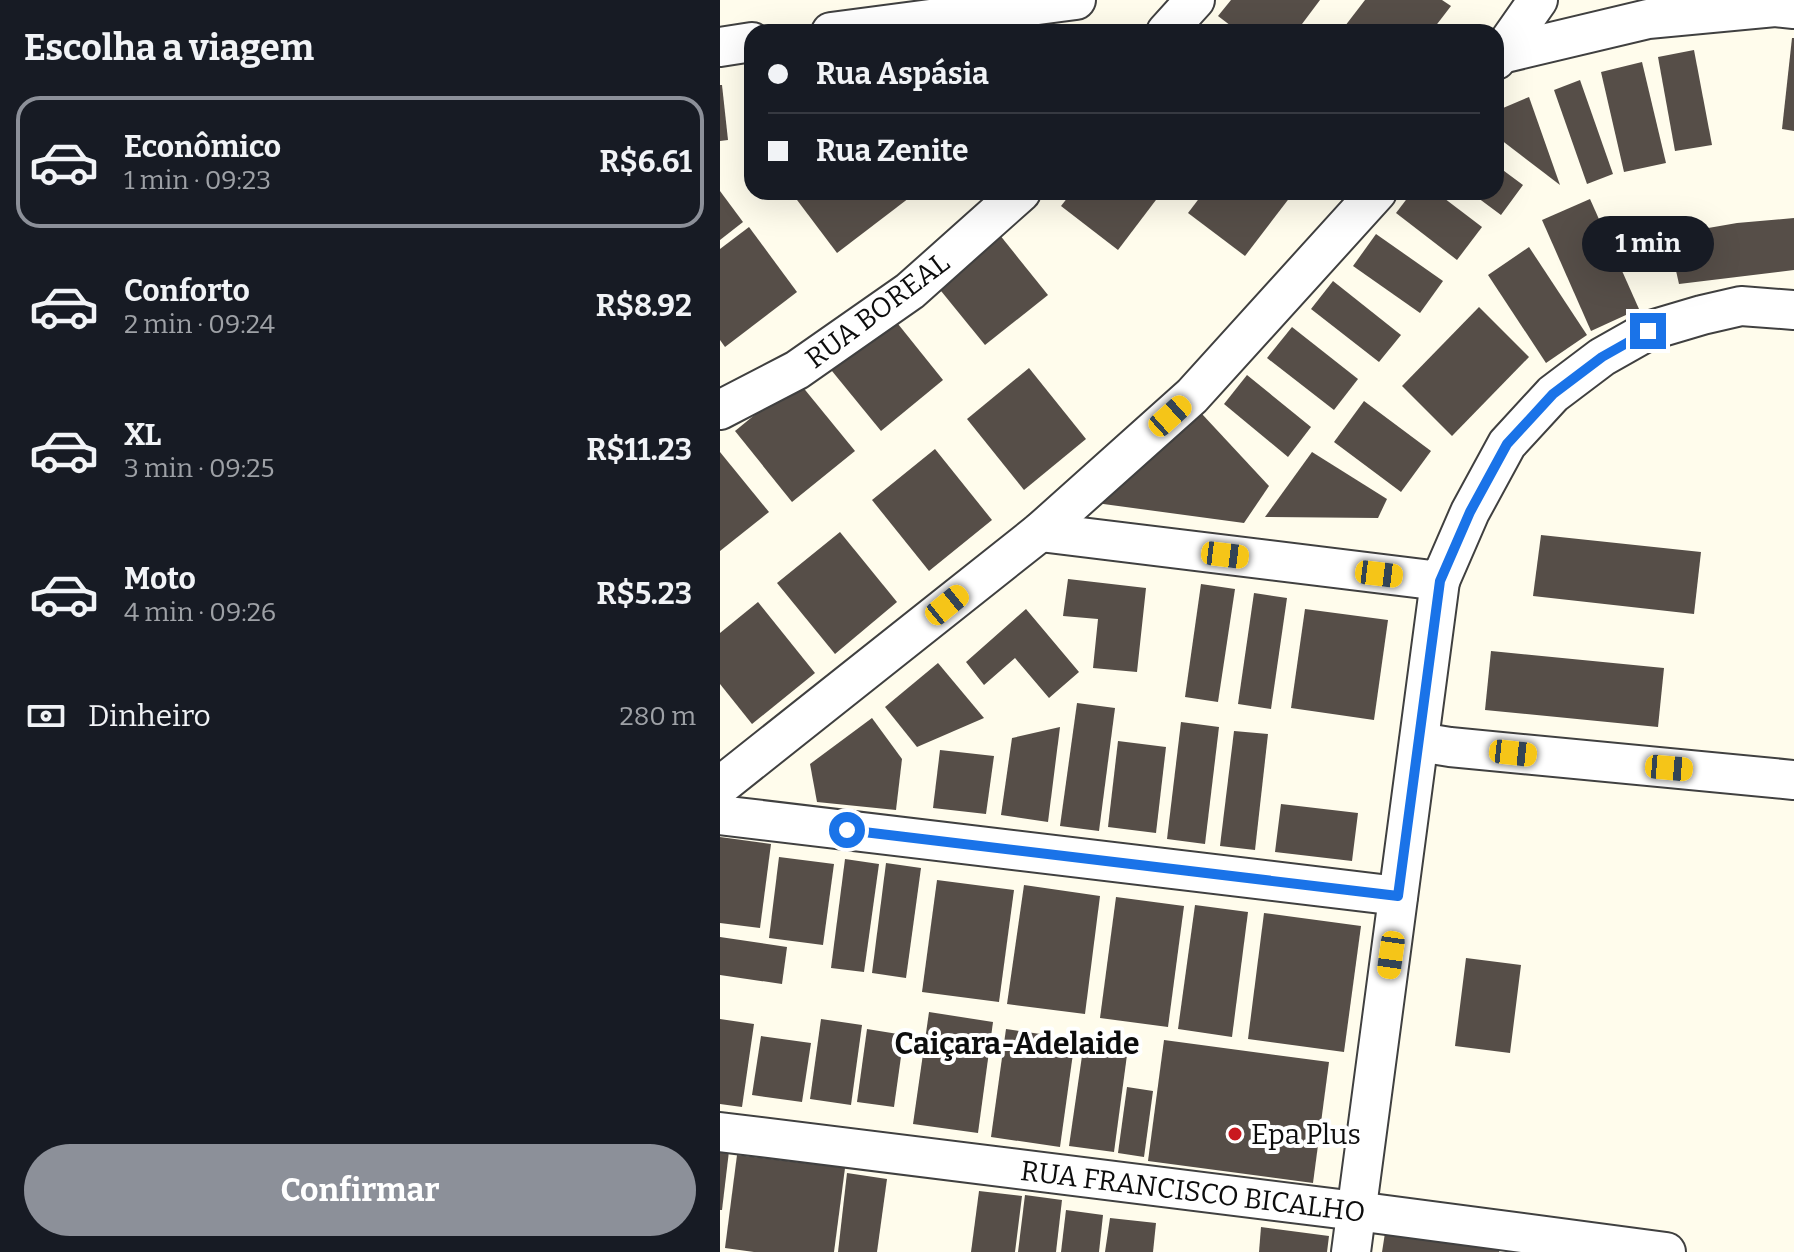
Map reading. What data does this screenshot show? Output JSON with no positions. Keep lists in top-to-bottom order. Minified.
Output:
{"streets":{"street":["RUA BOREAL","RUA FRANCISCO BICALHO"]},"districts":["Caiçara-Adelaide"],"places":["Epa Plus"],"page":{"heading":"Escolha a viagem","banner":["Rua Aspásia","Rua Zenite"],"list":[{"name":"Econômico","note":"1 min · 09:23","value":"R$6.61"},{"name":"Conforto","note":"2 min · 09:24","value":"R$8.92"},{"name":"XL","note":"3 min · 09:25","value":"R$11.23"},{"name":"Moto","note":"4 min · 09:26","value":"R$5.23"}],"bubble":"1 min","pay":["Dinheiro","280 m"],"buttons":"Confirmar"}}
